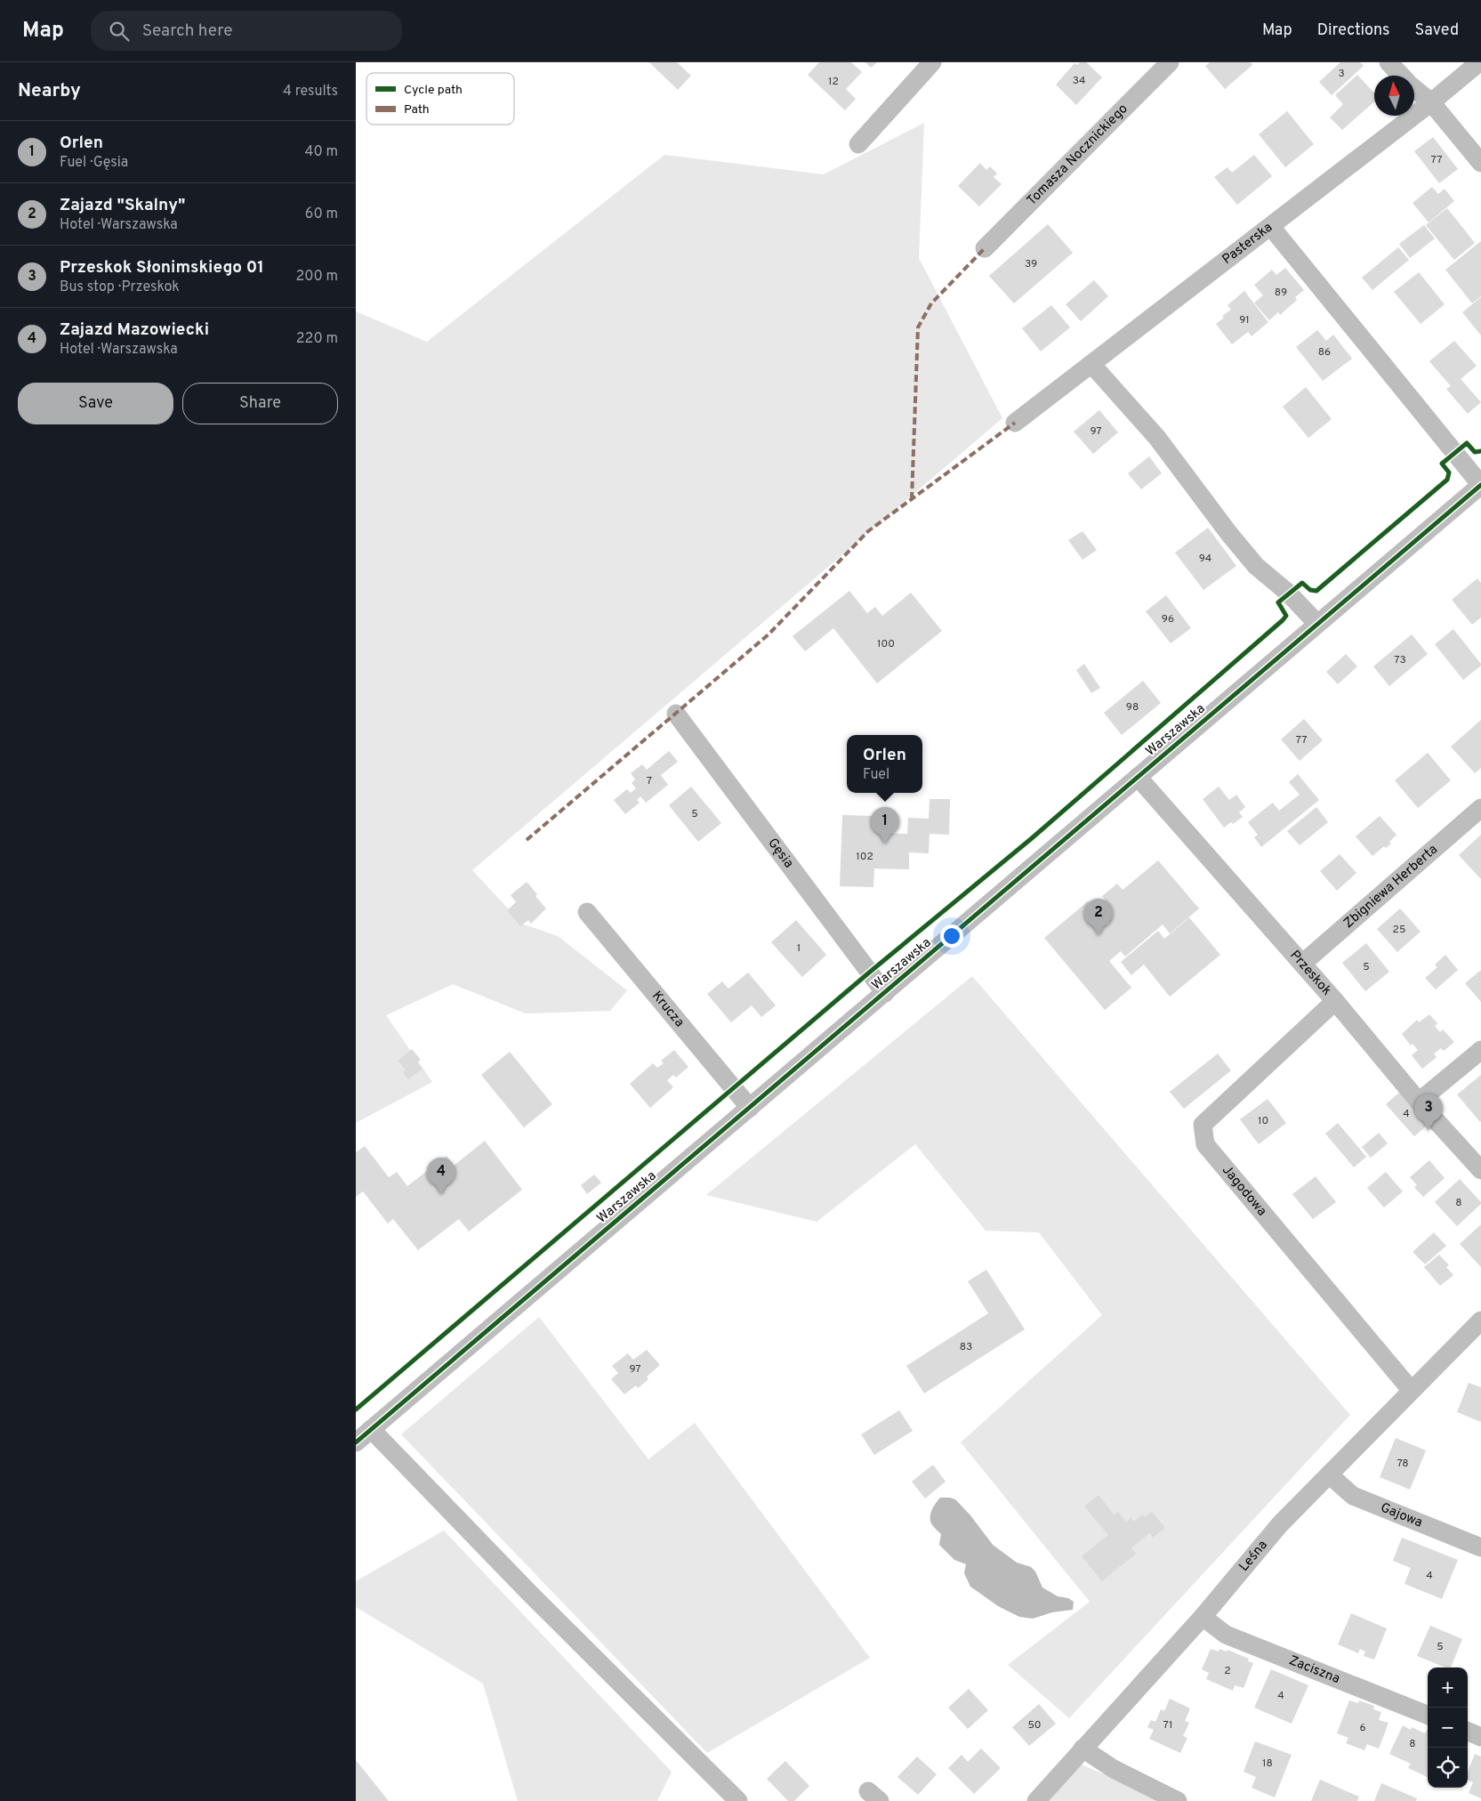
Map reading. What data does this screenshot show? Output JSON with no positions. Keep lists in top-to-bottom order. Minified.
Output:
{"streets":{"street":["Tomasza Nocznickiego","Pasterska","Warszawska","Gęsia","Zbigniewa Herberta","Przeskok","Krucza","Jagodowa","Gajowa","Leśna","Zaciszna"]},"crossings":[["Warszawska","Gęsia"],["Warszawska","Przeskok"],["Warszawska","Krucza"],["Zbigniewa Herberta","Przeskok"],["Przeskok","Jagodowa"],["Jagodowa","Leśna"],["Gajowa","Leśna"],["Leśna","Zaciszna"]],"house_numbers":["3","34","12","77","39","89","91","86","97","94","96","100","73","98","77","7","5","102","25","1","5","4","10","8","83","97","78","4","5","2","4","50","71","6","8","18"],"legend":["Cycle path","Path"],"north":"top","page":{"header":"Map","search":"Search here","nav":["Map","Directions","Saved"],"heading":["Nearby","4 results"],"list":[{"mark":"1","name":"Orlen","note":"Fuel · Gęsia","value":"40 m"},{"mark":"2","name":"Zajazd \"Skalny\"","note":"Hotel · Warszawska","value":"60 m"},{"mark":"3","name":"Przeskok Słonimskiego 01","note":"Bus stop · Przeskok","value":"200 m"},{"mark":"4","name":"Zajazd Mazowiecki","note":"Hotel · Warszawska","value":"220 m"}],"buttons":["Save","Share"],"popup":["Orlen","Fuel"],"pins":["1","2","3","4"],"map_buttons":["+","−"]}}
